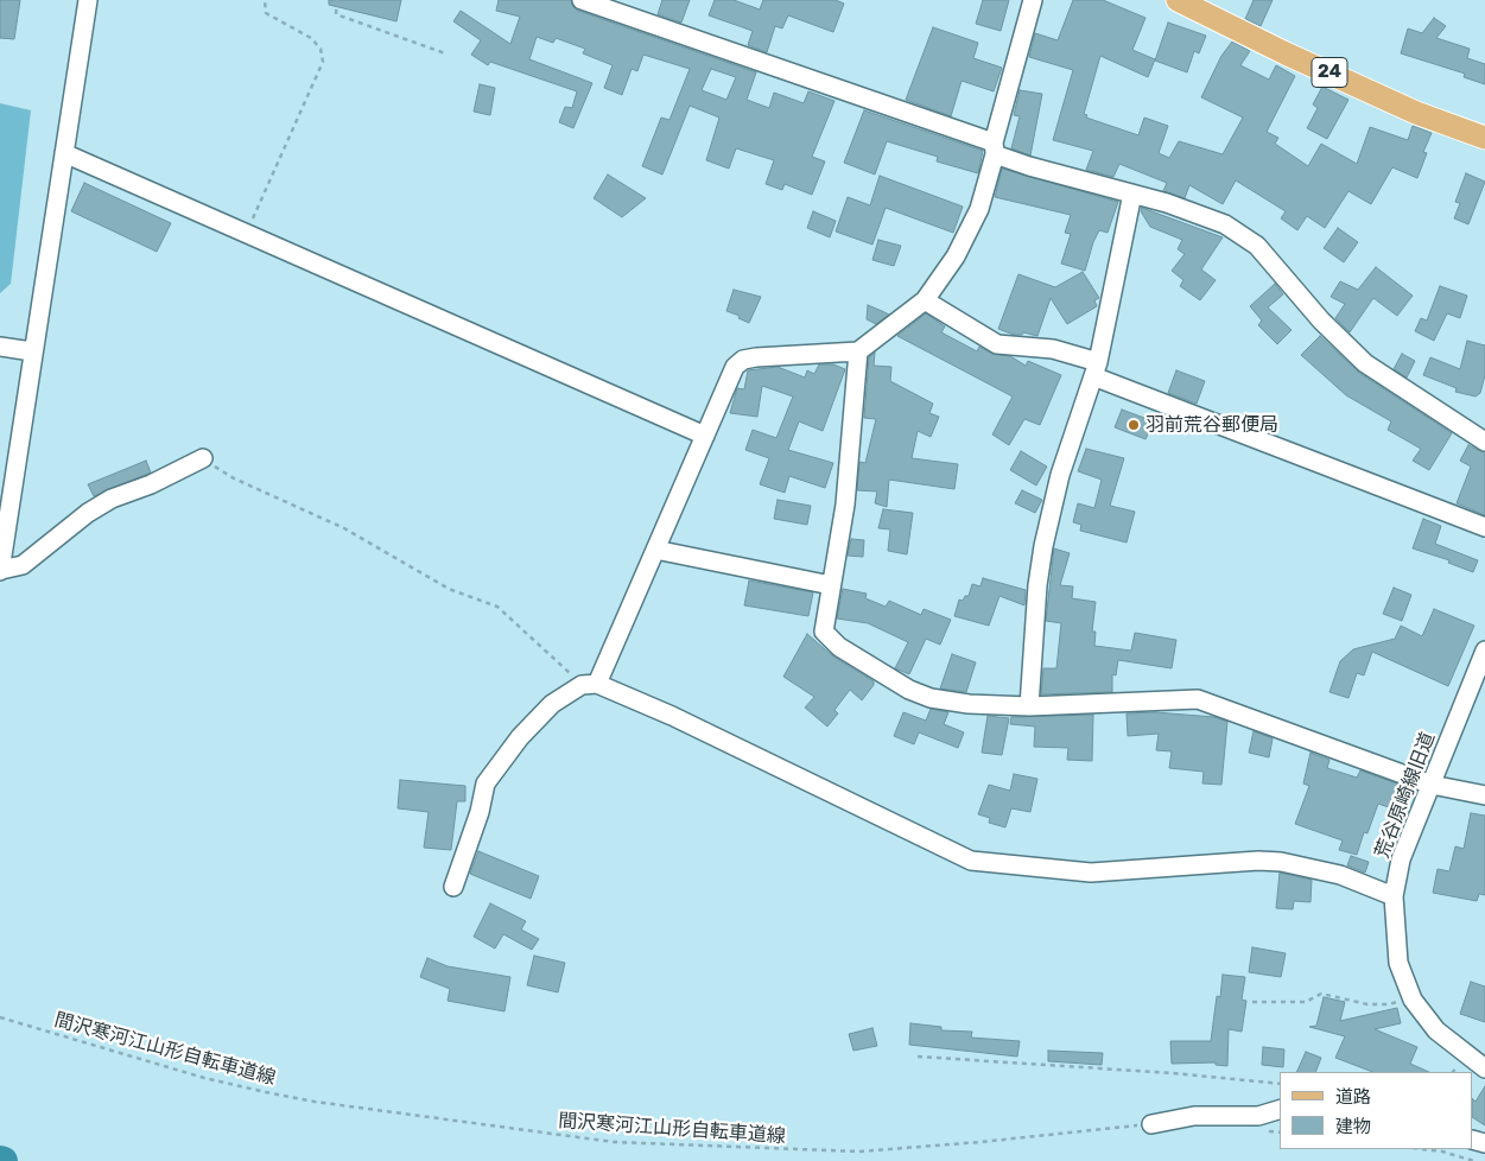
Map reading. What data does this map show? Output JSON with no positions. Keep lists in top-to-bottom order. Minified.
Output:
{"streets":{"main road":["24"],"street":["荒谷原崎線旧道"],"path":["間沢寒河江山形自転車道線"]},"places":["羽前荒谷郵便局"],"legend":["道路","建物"]}
